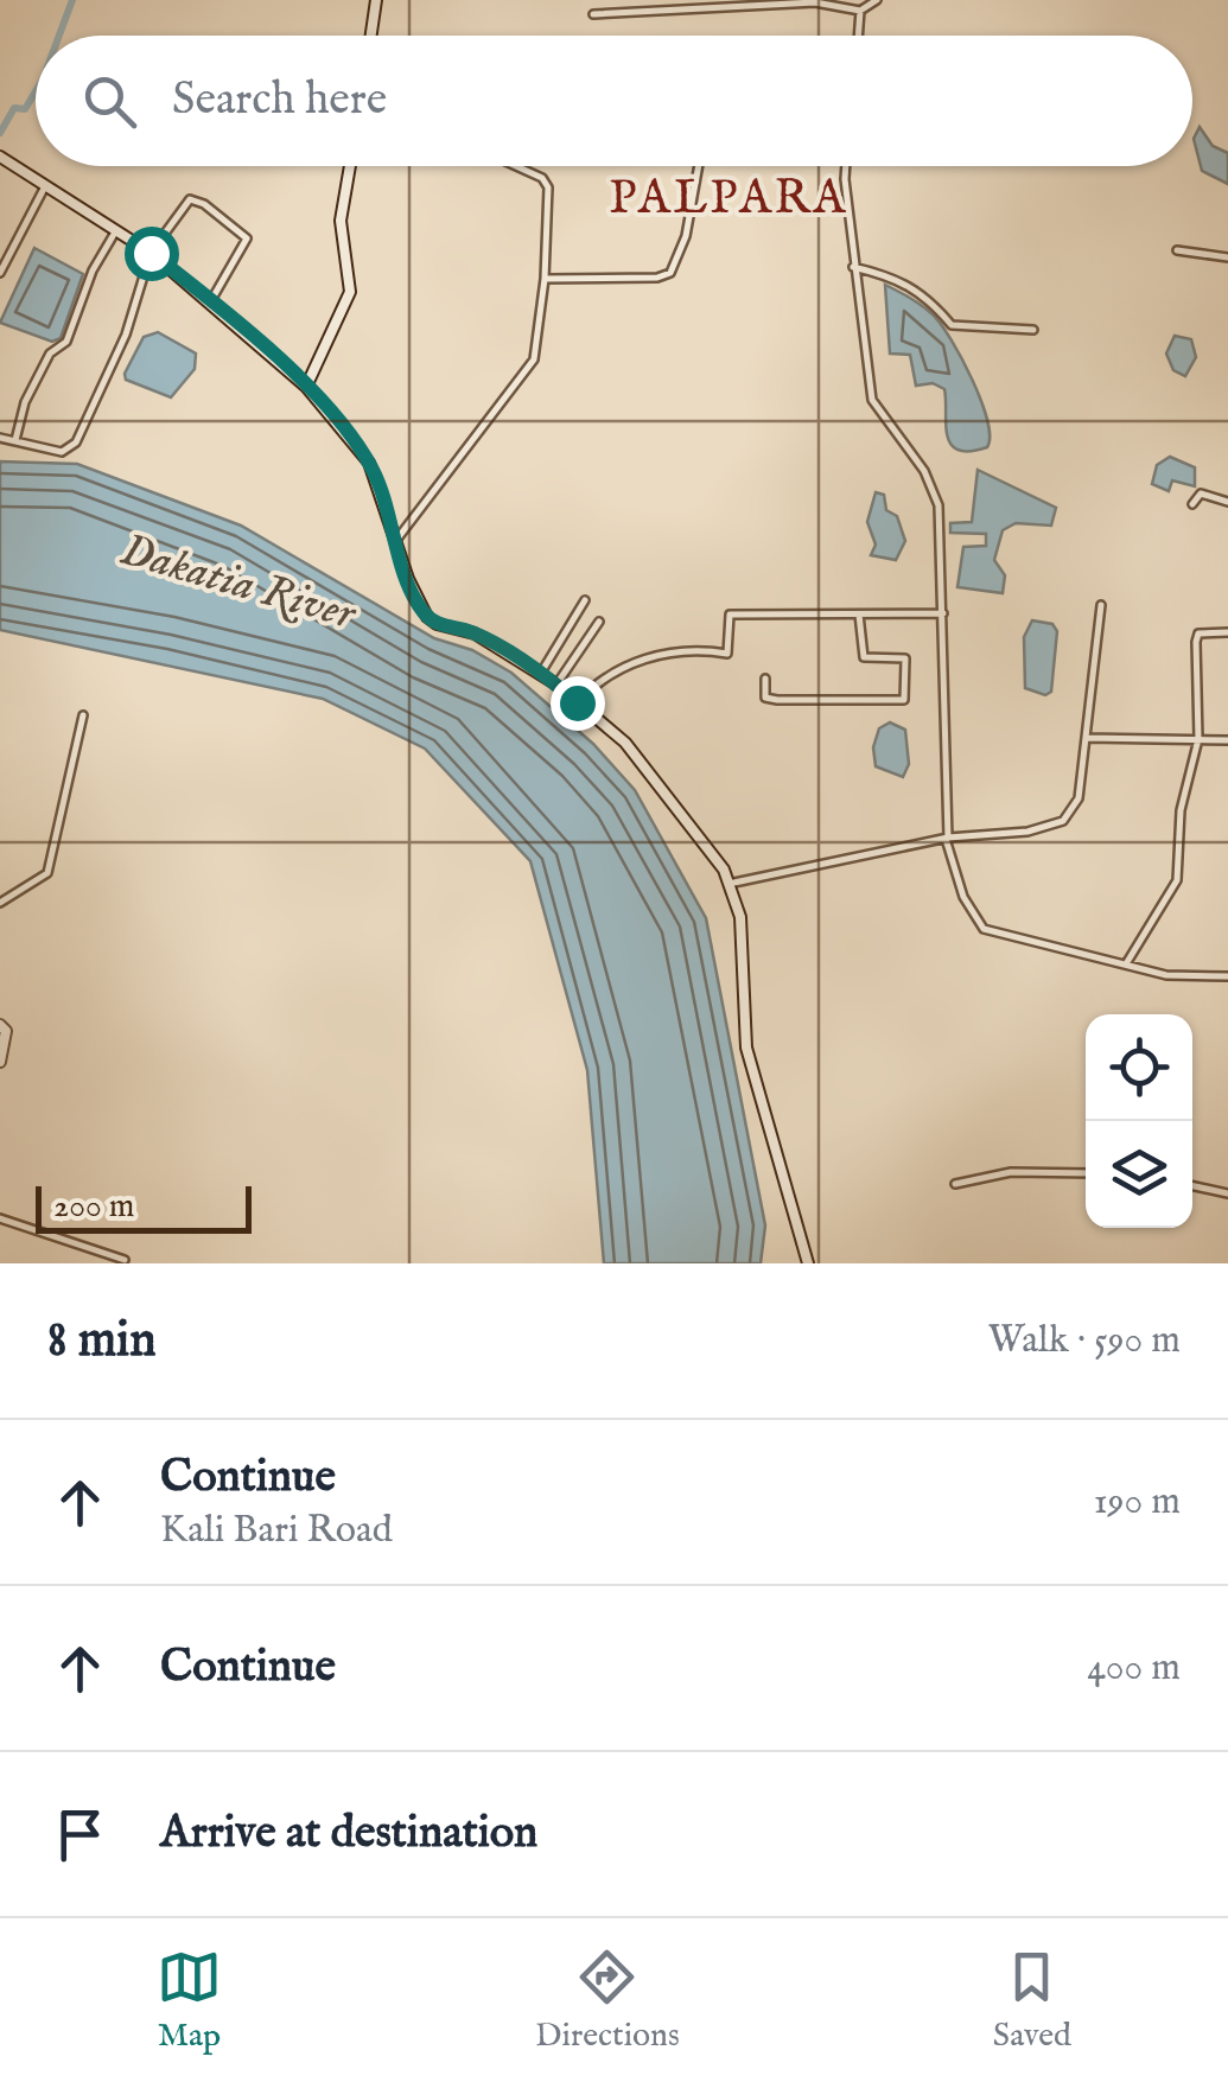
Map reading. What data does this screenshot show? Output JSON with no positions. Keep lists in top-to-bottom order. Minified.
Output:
{"districts":["PALPARA"],"water":["Dakatia River"],"scale_bar":"200 m","page":{"search":"Search here","scale":"200 m","heading":["8 min","Walk · 590 m"],"list":[["Continue","Kali Bari Road","190 m"],["Continue","400 m"],"Arrive at destination"],"nav":["Map","Directions","Saved"]}}
